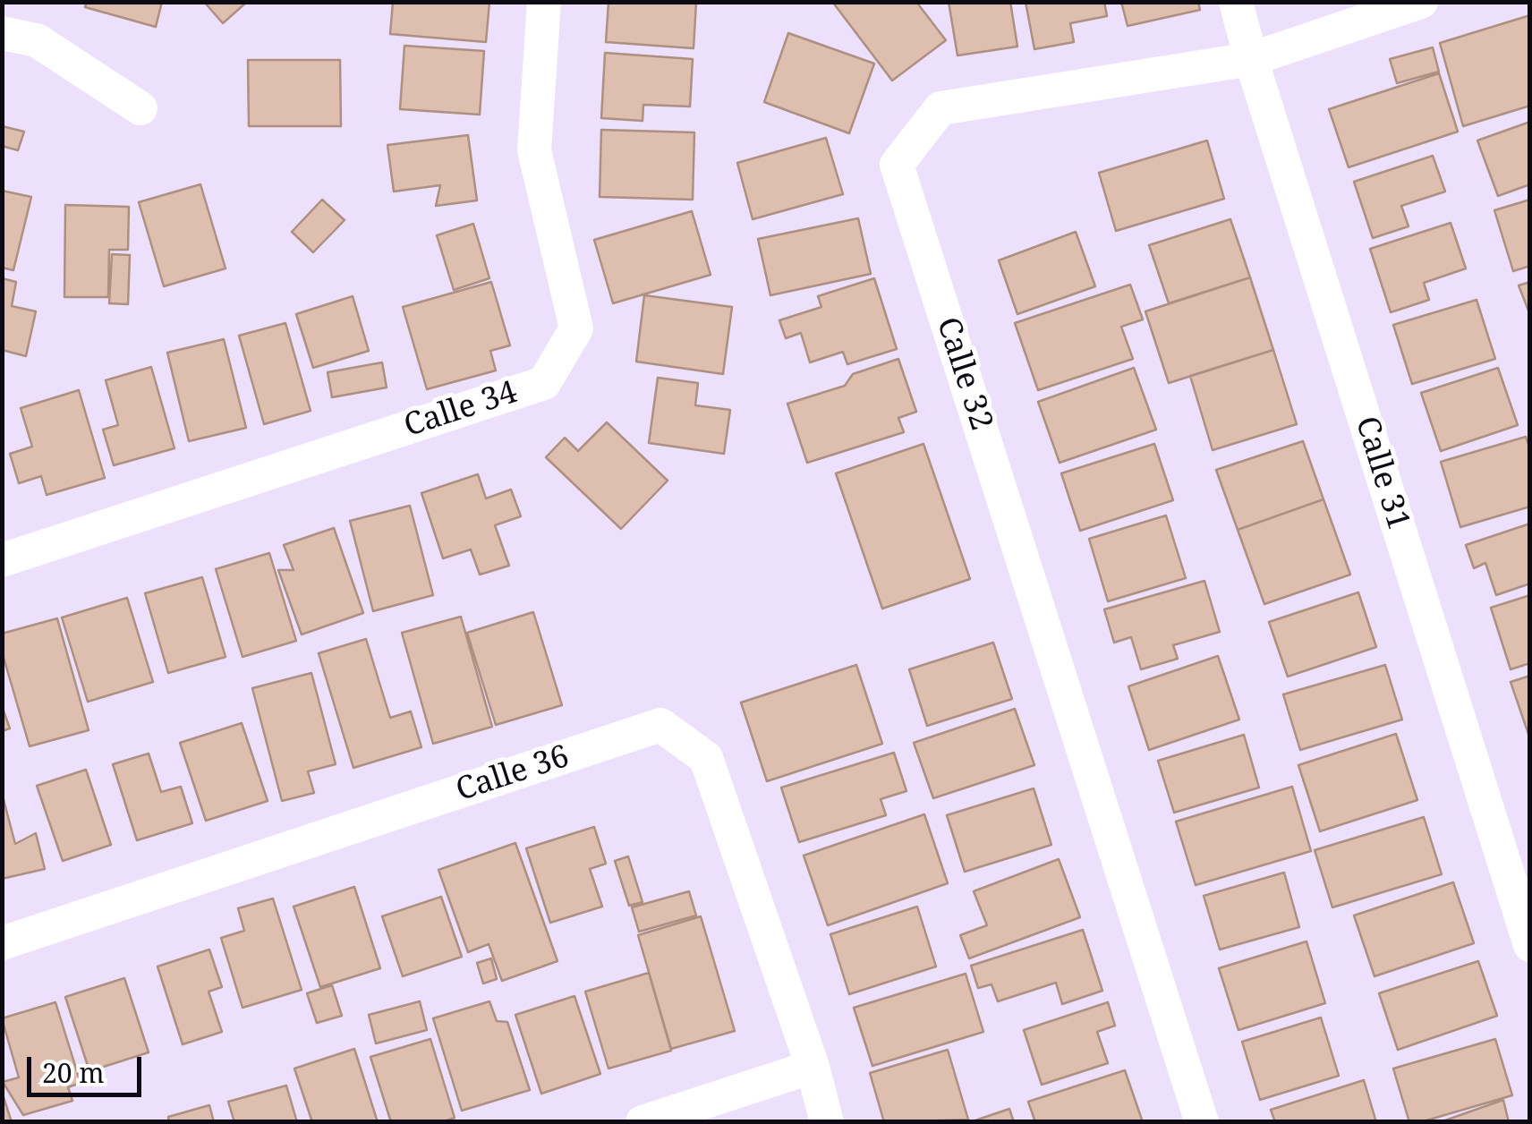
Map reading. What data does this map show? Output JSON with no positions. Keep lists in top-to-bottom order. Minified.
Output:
{"streets":{"street":["Calle 32","Calle 34","Calle 31","Calle 36"]},"crossings":[["Calle 32","Calle 31"]],"scale_bar":"20 m"}
